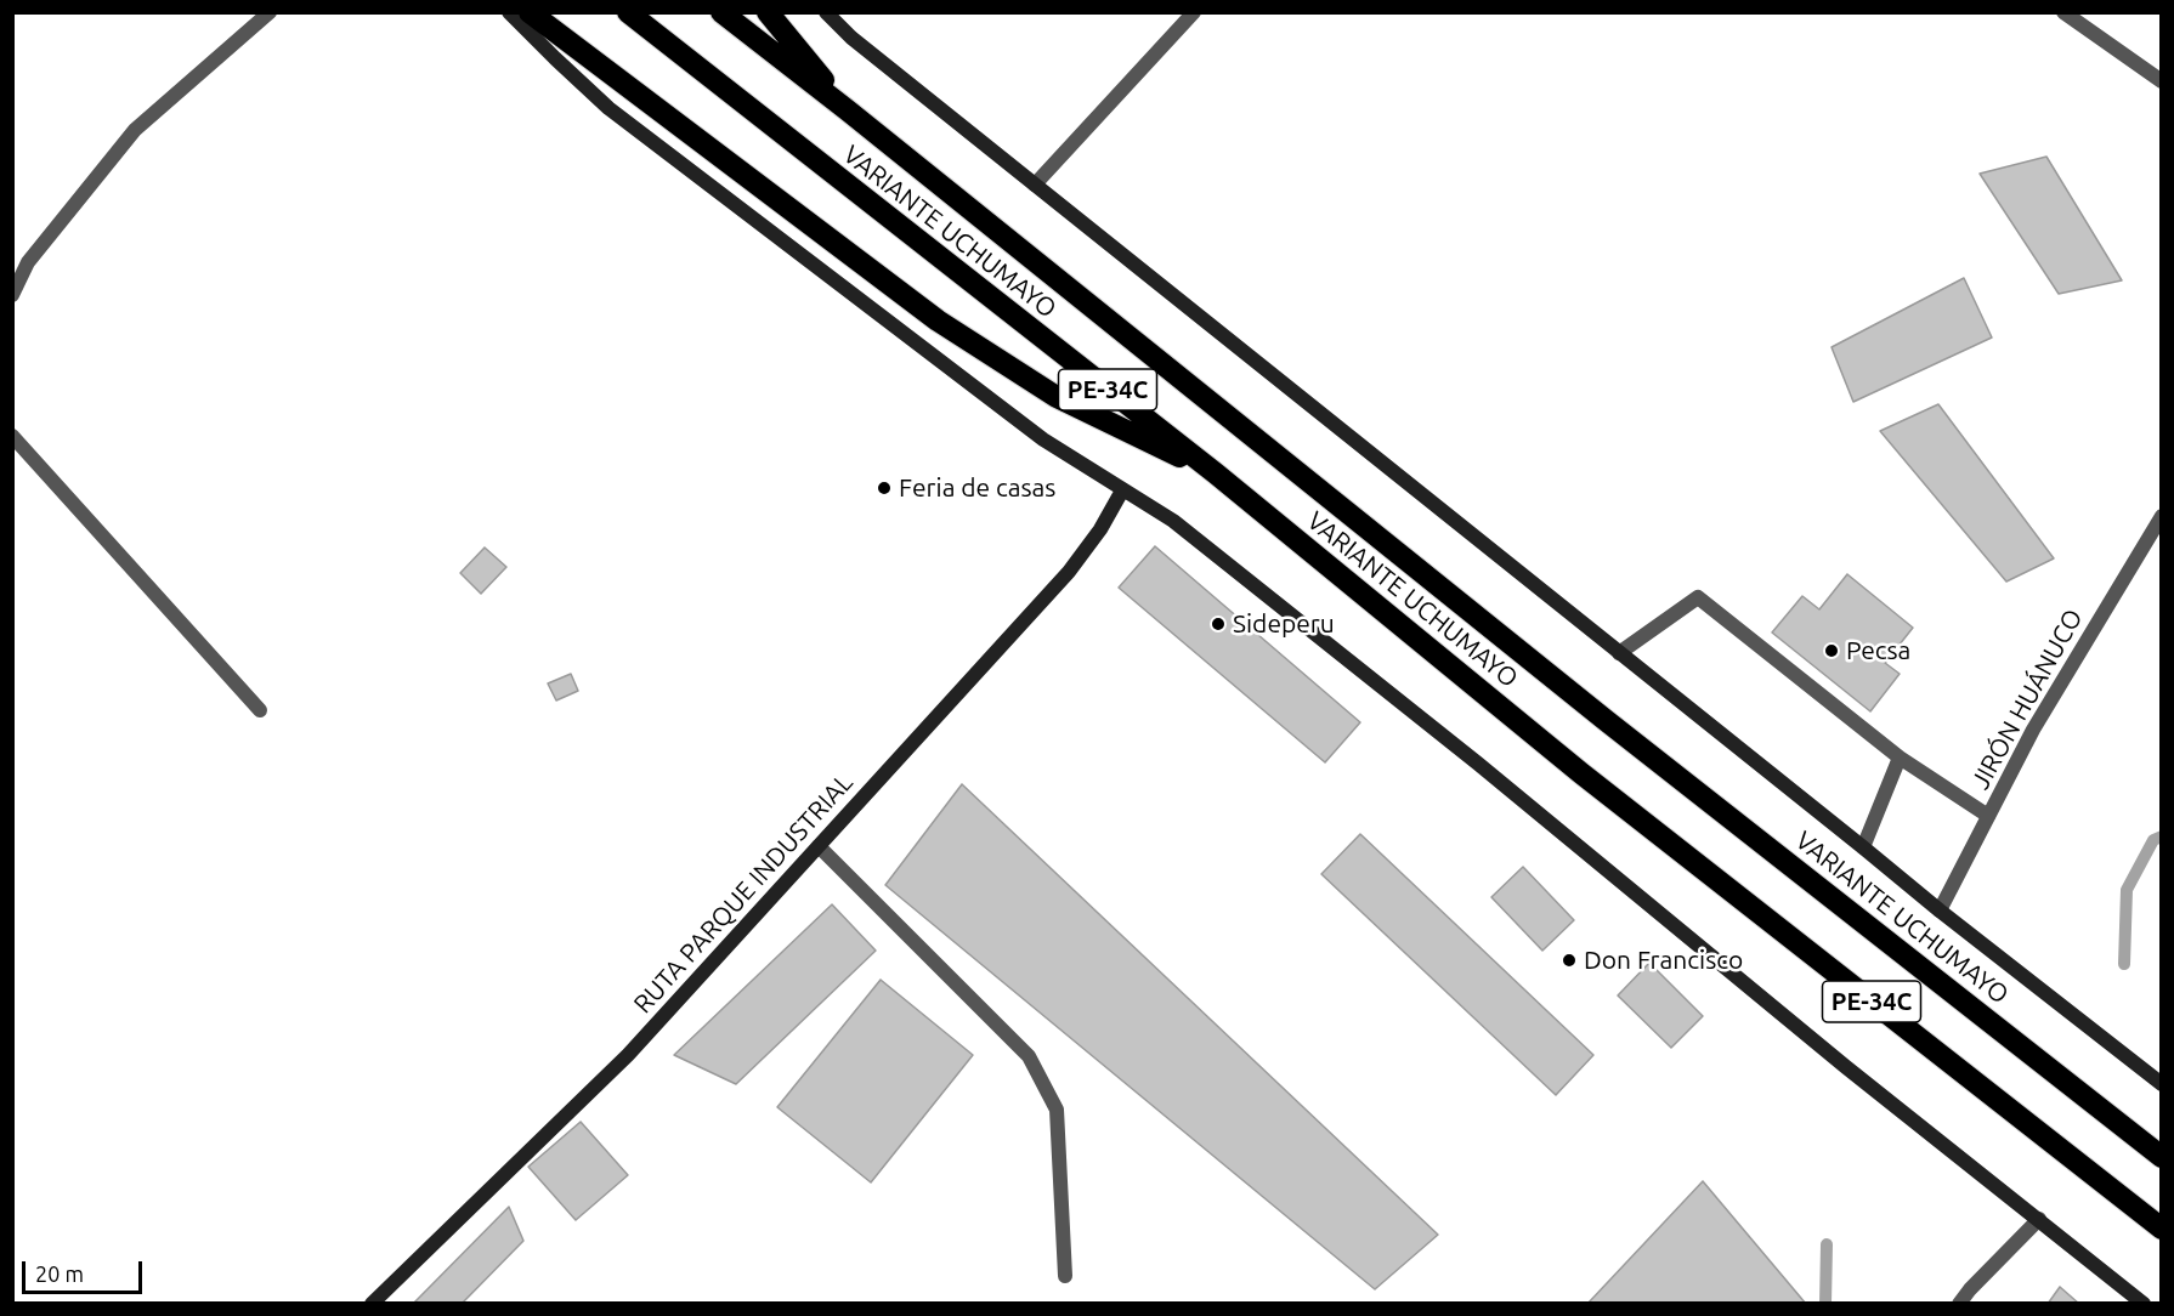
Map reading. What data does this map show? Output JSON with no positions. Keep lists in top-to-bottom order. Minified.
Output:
{"streets":{"highway":["VARIANTE UCHUMAYO","PE-34C"],"main road":["RUTA PARQUE INDUSTRIAL"],"street":["JIRÓN HUÁNUCO"]},"crossings":[["VARIANTE UCHUMAYO","JIRÓN HUÁNUCO"]],"places":["Feria de casas","Sideperu","Pecsa","Don Francisco"],"scale_bar":"20 m"}
